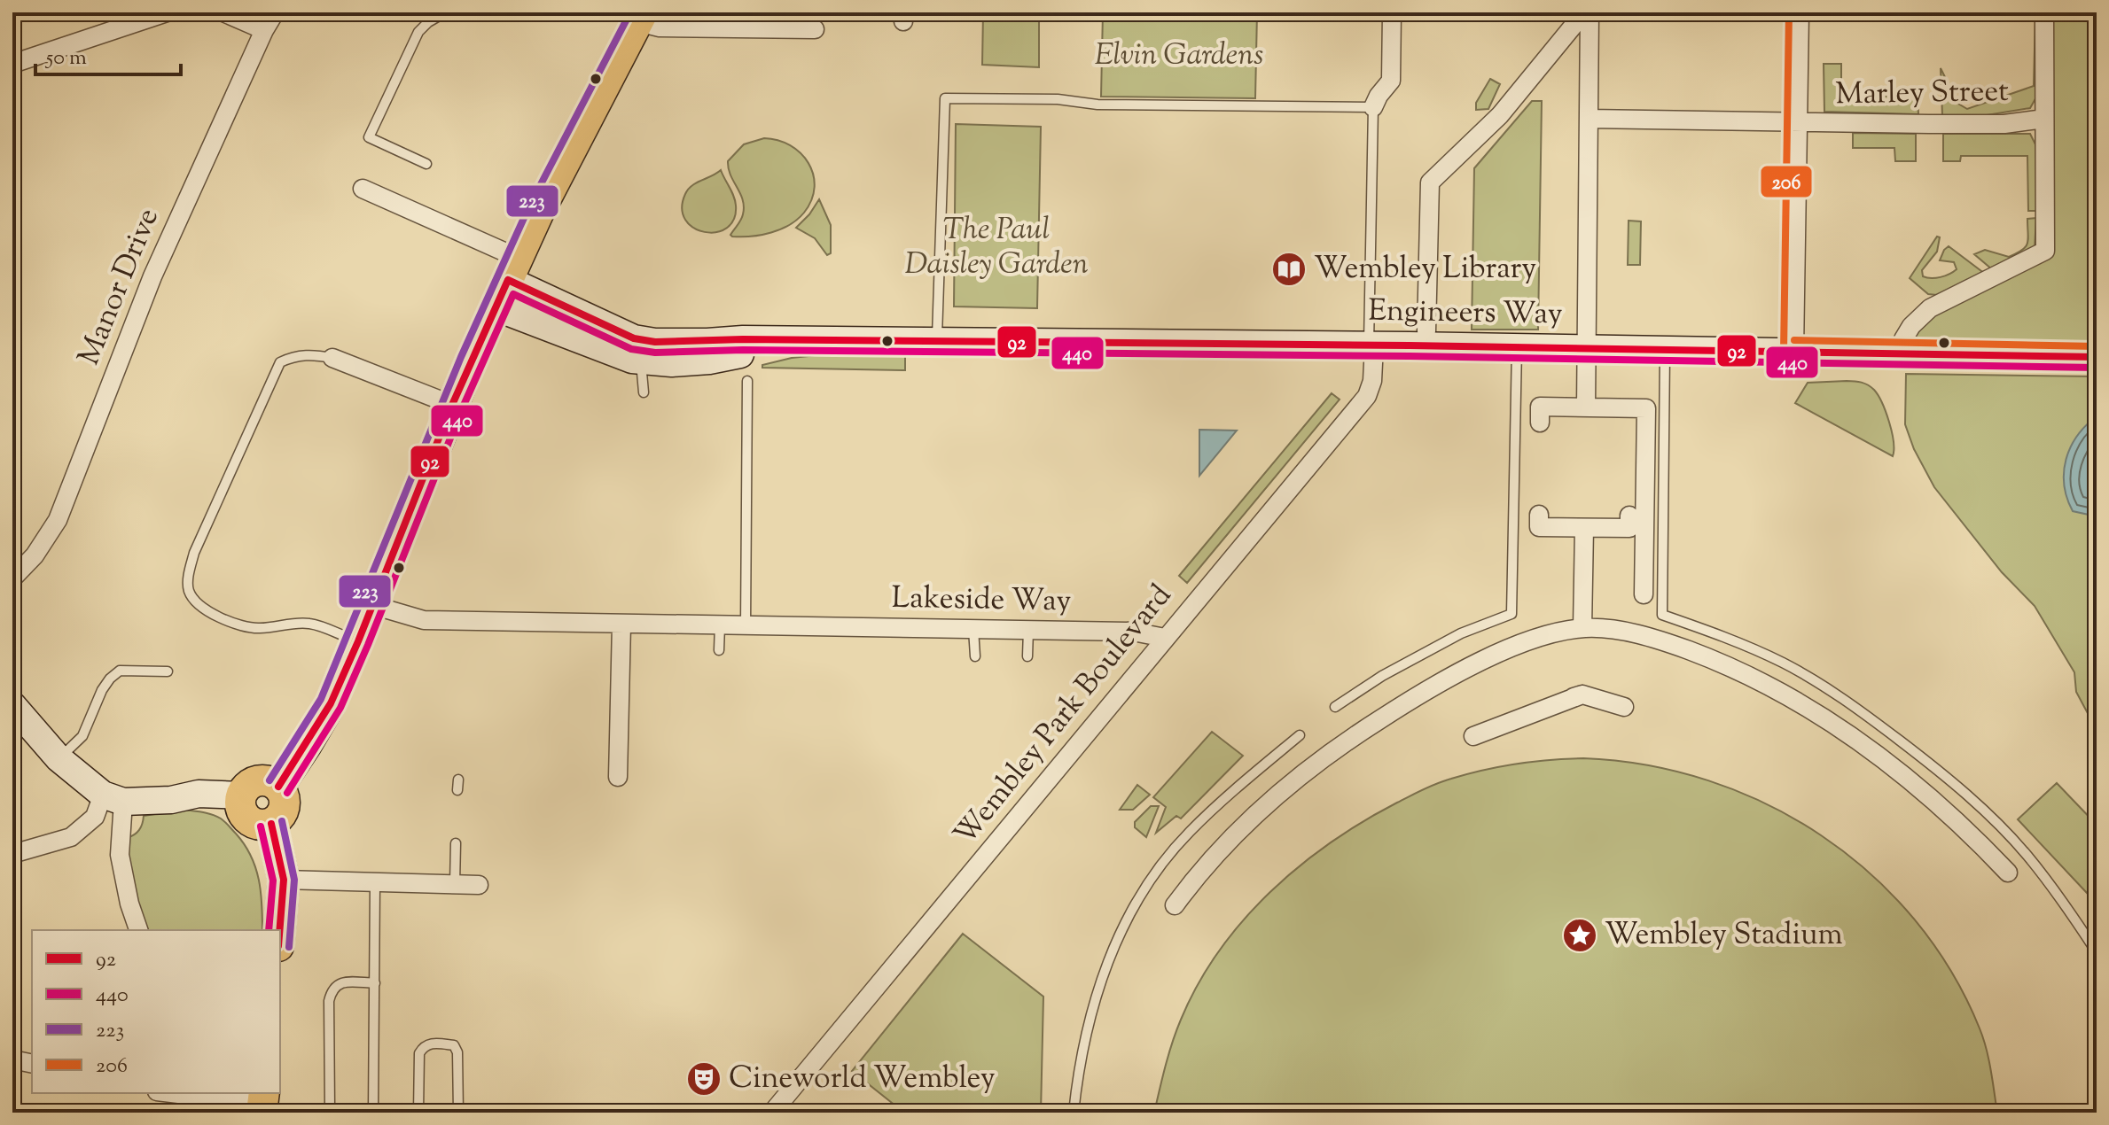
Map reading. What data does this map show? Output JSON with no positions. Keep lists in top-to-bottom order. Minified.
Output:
{"streets":{"street":["Marley Street","Manor Drive","Engineers Way","Lakeside Way","Wembley Park Boulevard"]},"crossings":[["Engineers Way","Wembley Park Boulevard"],["Lakeside Way","Wembley Park Boulevard"]],"parks":["Elvin Gardens","The Paul Daisley Garden"],"places":{"library":["Wembley Library"],"place":["Wembley Stadium"],"theatre":["Cineworld Wembley"]},"lines":["transit line 223","transit line 206","transit line 92","transit line 440"],"legend":["92","440","223","206"],"scale_bar":"50 m"}
